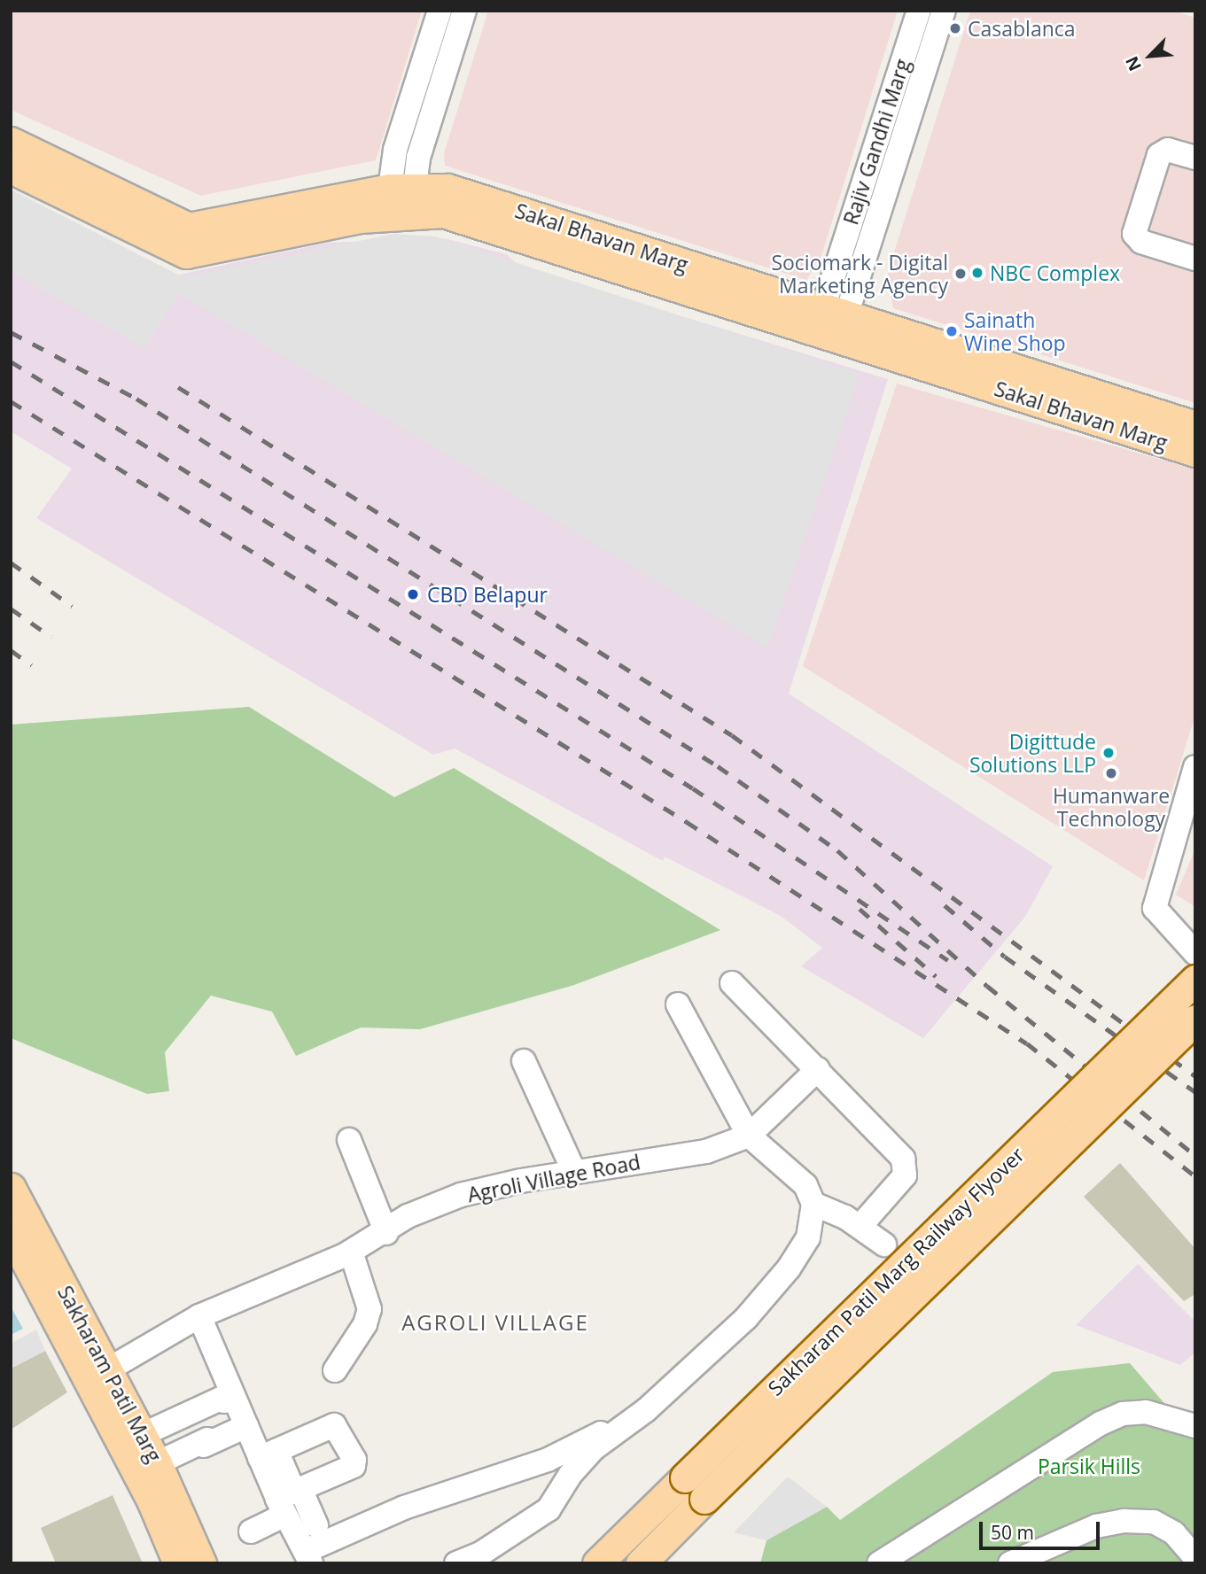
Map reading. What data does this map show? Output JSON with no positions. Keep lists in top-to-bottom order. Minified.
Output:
{"streets":{"main road":["Sakal Bhavan Marg","Sakharam Patil Marg Railway Flyover","Sakharam Patil Marg"],"street":["Rajiv Gandhi Marg","Agroli Village Road"]},"crossings":[["Rajiv Gandhi Marg","Sakal Bhavan Marg"],["Agroli Village Road","Sakharam Patil Marg"]],"districts":["AGROLI VILLAGE"],"parks":["Parsik Hills"],"places":["Casablanca","NBC Complex","Sociomark - Digital Marketing Agency","Sainath Wine Shop","CBD Belapur","Digittude Solutions LLP","Humanware Technology"],"scale_bar":"50 m","north":"bottom left"}
